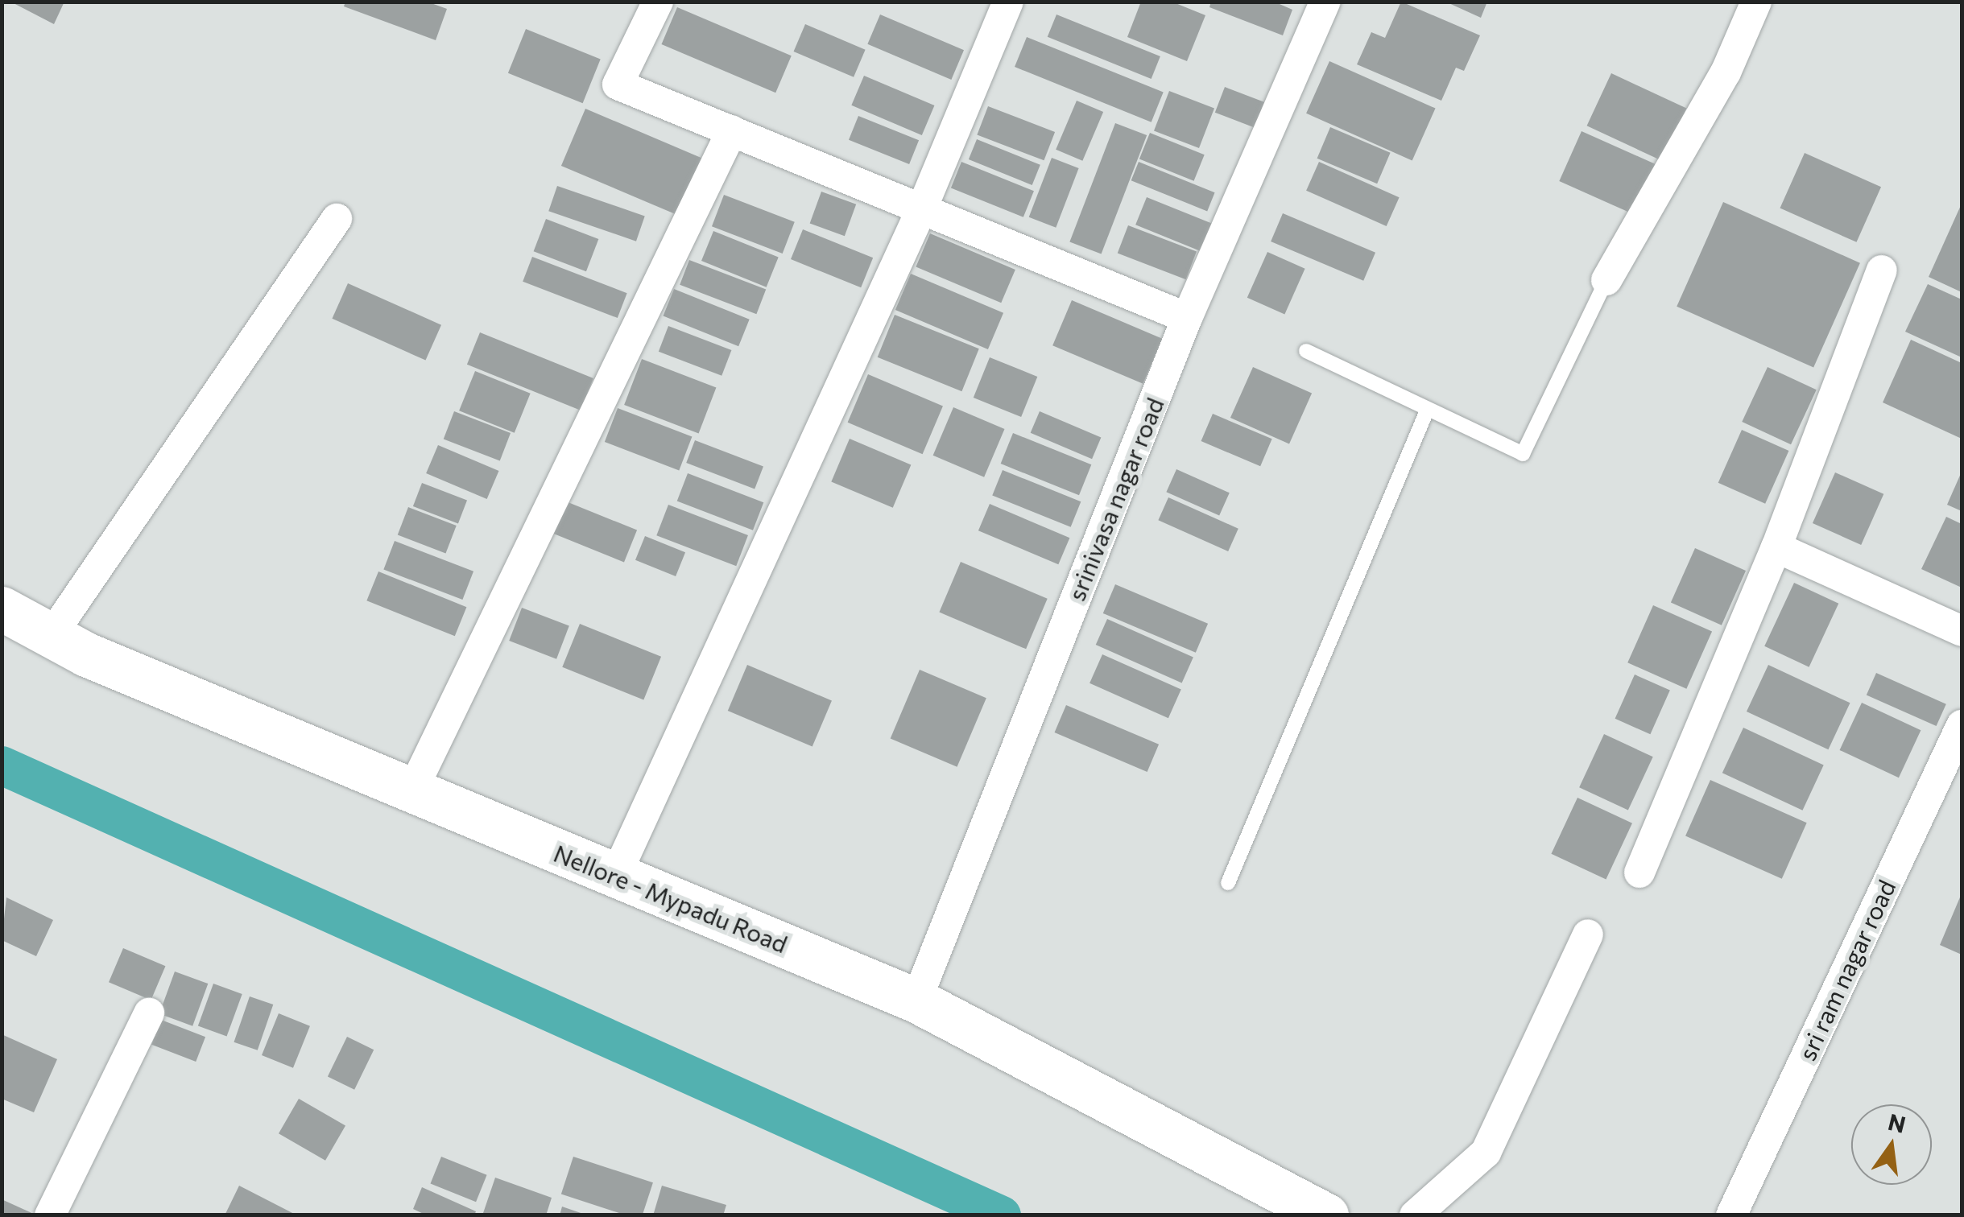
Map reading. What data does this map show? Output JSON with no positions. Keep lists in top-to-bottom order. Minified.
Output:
{"streets":{"main road":["Nellore - Mypadu Road"],"street":["srinivasa nagar road","sri ram nagar road"]},"crossings":[["srinivasa nagar road","Nellore - Mypadu Road"]],"north":"top"}
